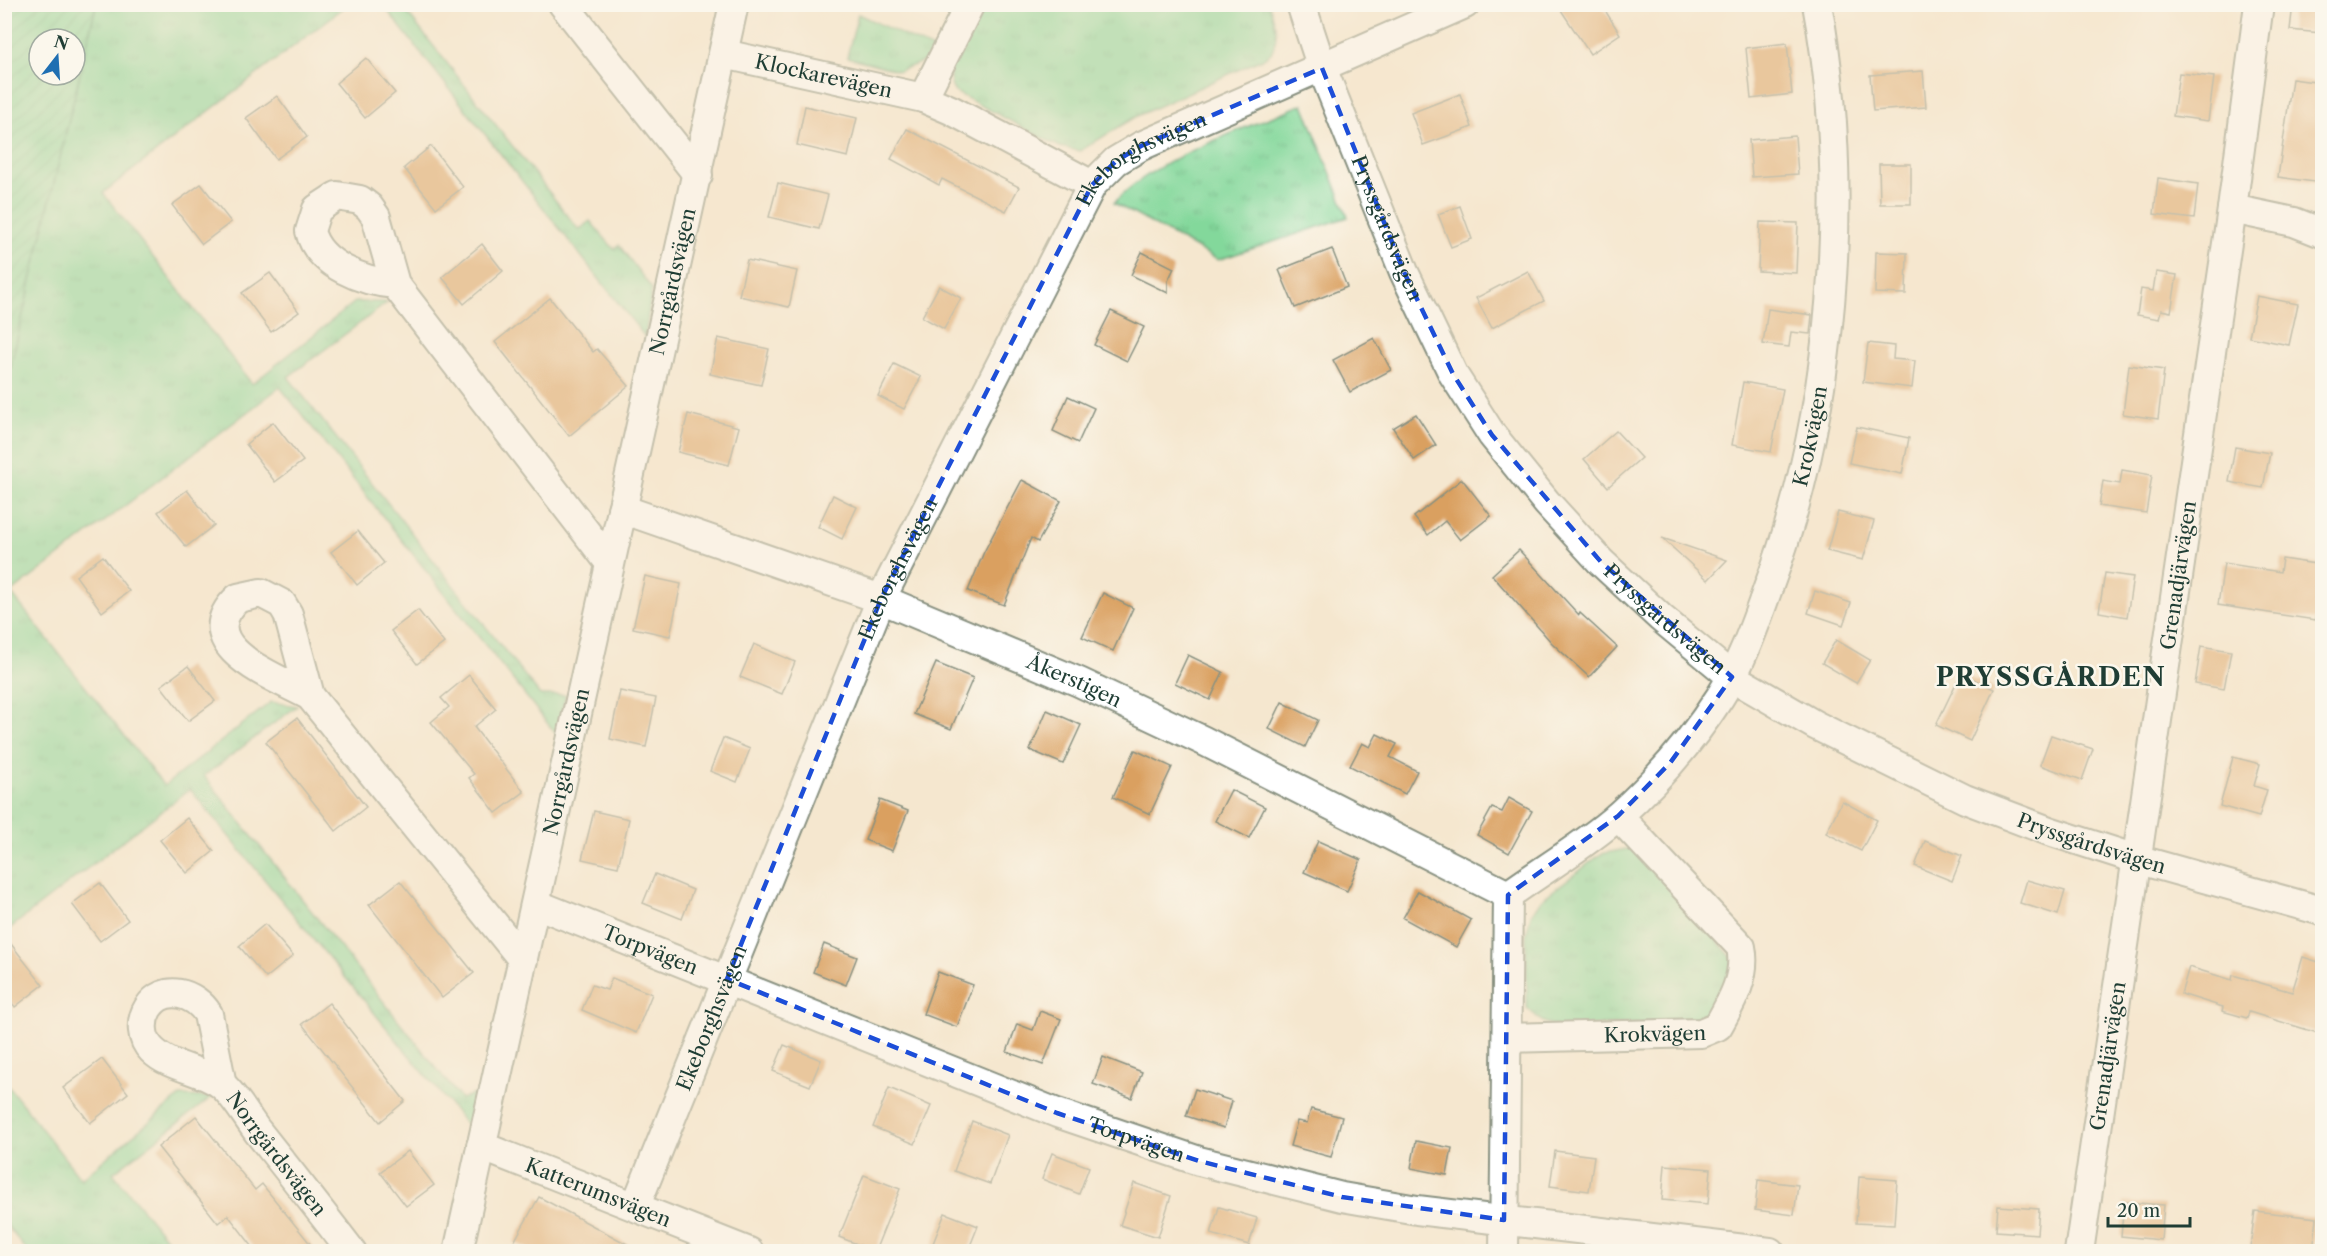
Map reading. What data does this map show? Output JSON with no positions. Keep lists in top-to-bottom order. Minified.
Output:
{"streets":{"street":["Klockarevägen","Ekeborghsvägen","Pryssgårdsvägen","Norrgårdsvägen","Krokvägen","Grenadjärvägen","Åkerstigen","Torpvägen","Katterumsvägen"]},"crossings":[["Klockarevägen","Ekeborghsvägen"],["Klockarevägen","Norrgårdsvägen"],["Ekeborghsvägen","Pryssgårdsvägen"],["Ekeborghsvägen","Åkerstigen"],["Ekeborghsvägen","Torpvägen"],["Ekeborghsvägen","Katterumsvägen"],["Pryssgårdsvägen","Krokvägen"],["Pryssgårdsvägen","Grenadjärvägen"],["Norrgårdsvägen","Åkerstigen"],["Norrgårdsvägen","Torpvägen"],["Norrgårdsvägen","Katterumsvägen"],["Krokvägen","Åkerstigen"]],"districts":["PRYSSGÅRDEN"],"scale_bar":"20 m","north":"top"}
